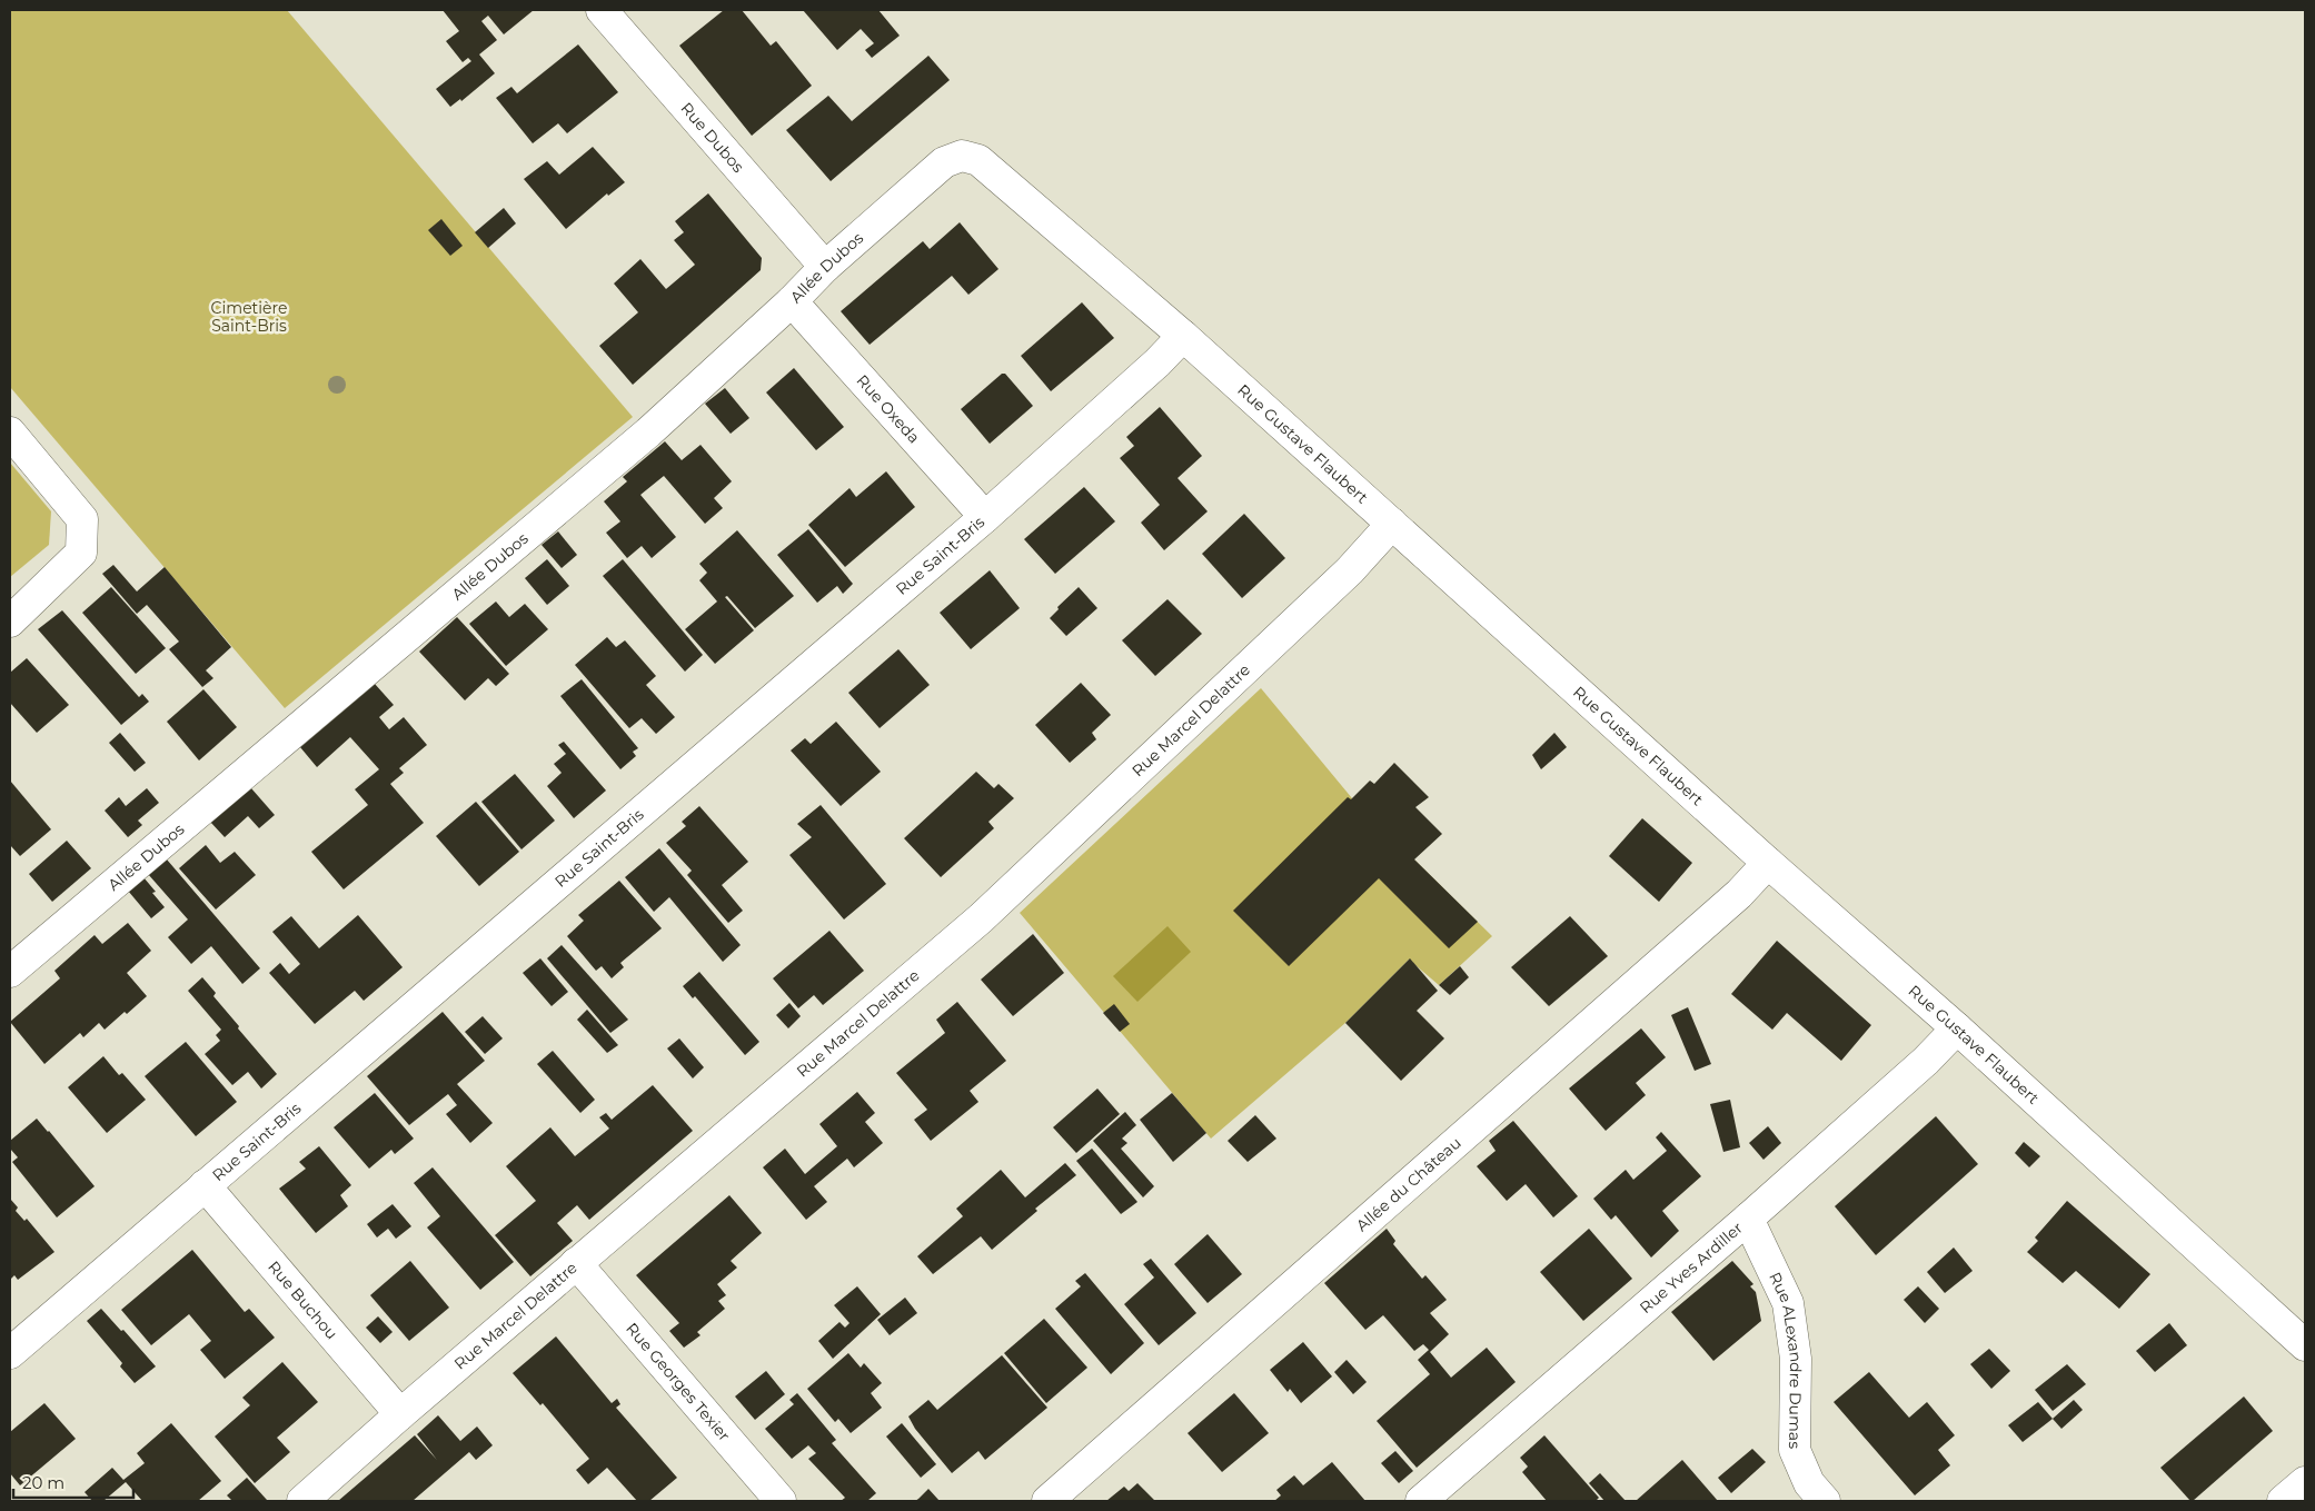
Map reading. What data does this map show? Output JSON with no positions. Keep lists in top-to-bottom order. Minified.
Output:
{"streets":{"street":["Rue Dubos","Allée Dubos","Rue Oxeda","Rue Gustave Flaubert","Rue Saint-Bris","Rue Marcel Delattre","Allée du Château","Rue Yves Ardiller","Rue Buchou","Rue ALexandre Dumas","Rue Georges Texier"]},"crossings":[["Rue Dubos","Allée Dubos"],["Allée Dubos","Rue Oxeda"],["Allée Dubos","Rue Gustave Flaubert"],["Rue Oxeda","Rue Saint-Bris"],["Rue Gustave Flaubert","Rue Saint-Bris"],["Rue Gustave Flaubert","Rue Marcel Delattre"],["Rue Gustave Flaubert","Allée du Château"],["Rue Gustave Flaubert","Rue Yves Ardiller"],["Rue Saint-Bris","Rue Buchou"],["Rue Marcel Delattre","Rue Buchou"],["Rue Marcel Delattre","Rue Georges Texier"],["Rue Yves Ardiller","Rue ALexandre Dumas"]],"parks":["Cimetière Saint-Bris"],"scale_bar":"20 m"}
